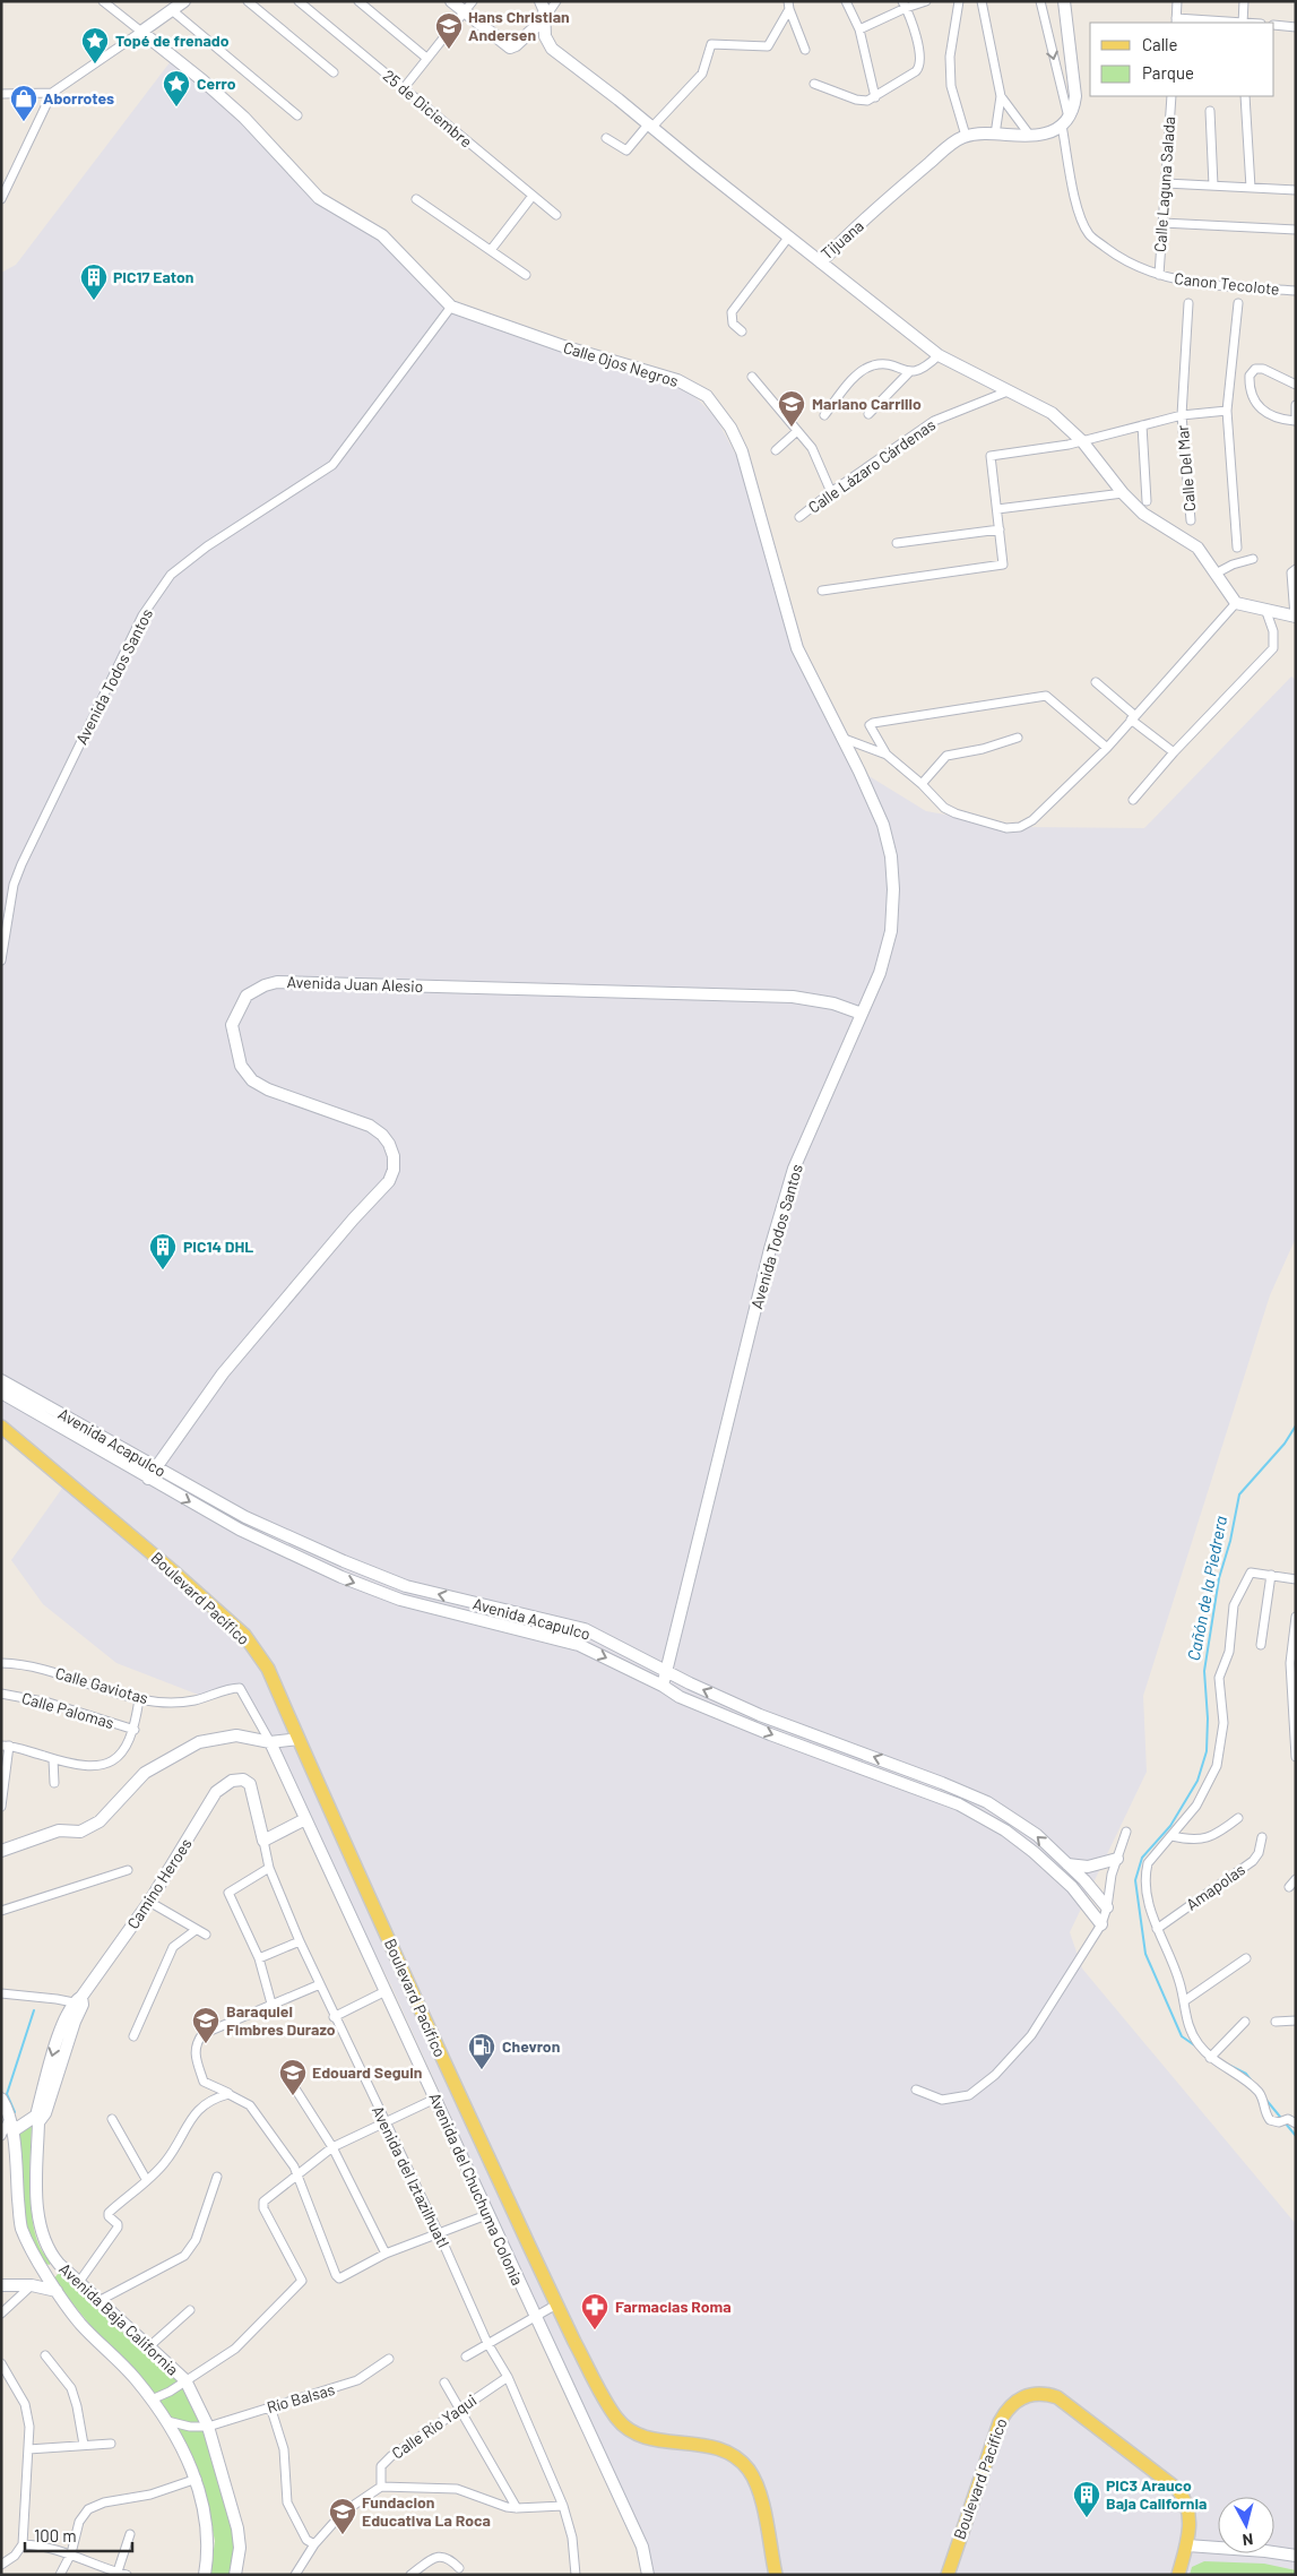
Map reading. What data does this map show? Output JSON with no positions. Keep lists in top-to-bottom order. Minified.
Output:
{"streets":{"main road":["Boulevard Pacífico"],"street":["25 de Diciembre","Calle Laguna Salada","Tijuana","Canon Tecolote","Calle Ojos Negros","Calle Lázaro Cárdenas","Calle Del Mar","Avenida Todos Santos","Avenida Juan Alesio","Avenida Acapulco","Calle Gaviotas","Calle Palomas","Camino Heroes","Amapolas","Avenida del Iztazilhuatl","Avenida del Chuchuma Colonia","Avenida Baja California","Río Balsas","Calle Río Yaqui"]},"crossings":[["Calle Laguna Salada","Canon Tecolote"],["Calle Ojos Negros","Avenida Todos Santos"],["Avenida Todos Santos","Avenida Juan Alesio"],["Avenida Todos Santos","Avenida Acapulco"],["Avenida Juan Alesio","Avenida Acapulco"],["Calle Gaviotas","Avenida del Chuchuma Colonia"],["Camino Heroes","Avenida del Iztazilhuatl"],["Camino Heroes","Avenida Baja California"],["Avenida del Iztazilhuatl","Calle Río Yaqui"],["Avenida Baja California","Río Balsas"]],"water":["Cañón de la Piedrera"],"places":{"school or university":["Hans Christian Andersen","Mariano Carrillo","Baraquiel Fimbres Durazo","Edouard Seguin","Fundacion Educativa La Roca"],"place":["Topé de frenado","Cerro"],"shop":["Aborrotes"],"building":["PIC17 Eaton","PIC14 DHL","PIC3 Arauco Baja California"],"fuel station":["Chevron"],"pharmacy":["Farmacias Roma"]},"legend":["Calle","Parque"],"scale_bar":"100 m","north":"bottom"}
